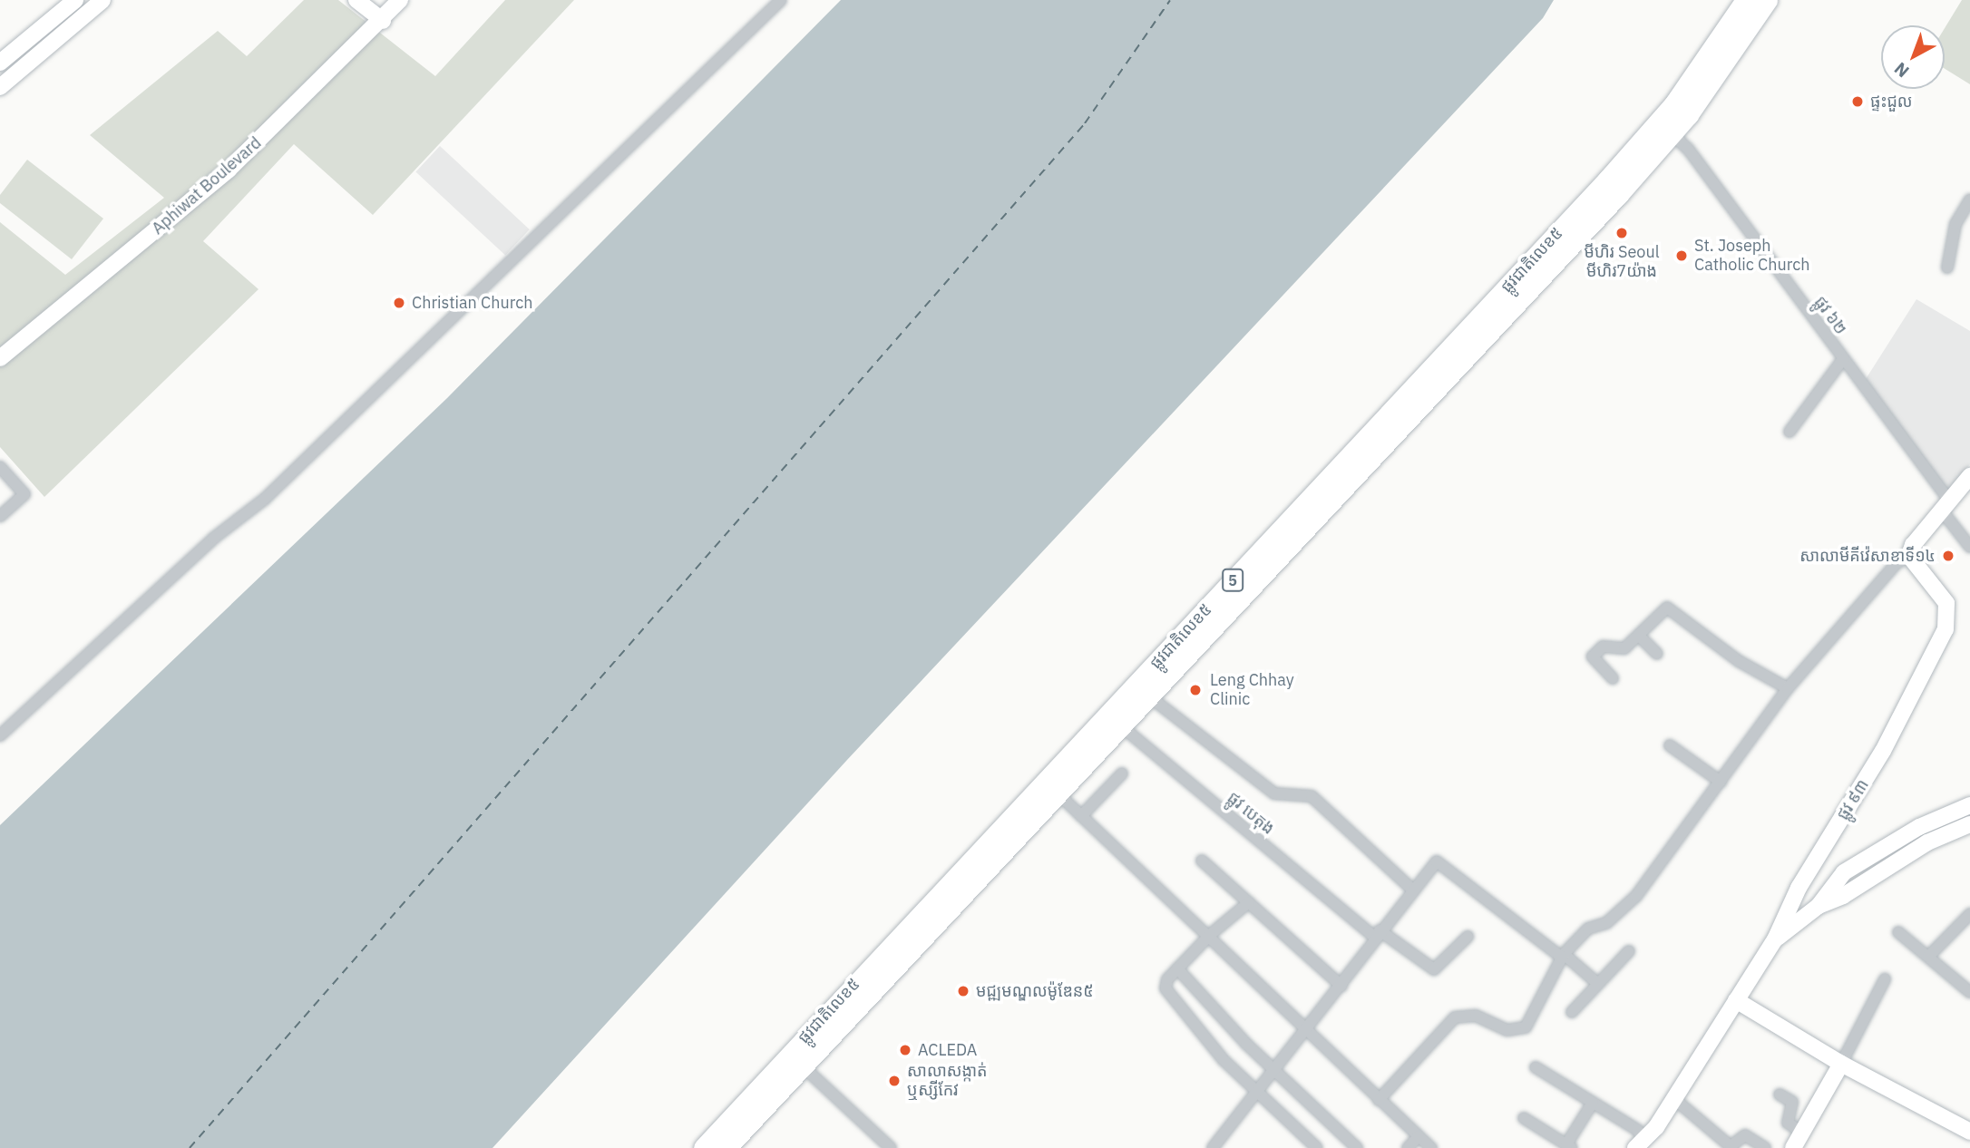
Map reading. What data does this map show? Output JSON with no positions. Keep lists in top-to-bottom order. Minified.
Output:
{"streets":{"highway":["ផ្លូវជាតិលេខ៥","5"],"street":["Aphiwat Boulevard","ផ្លូវ ៦២","ផ្លូវ ៩៣","ផ្លូវ បេតុង"]},"crossings":[["ផ្លូវជាតិលេខ៥","ផ្លូវ ៦២"],["ផ្លូវជាតិលេខ៥","ផ្លូវ បេតុង"]],"places":["ផ្ទះជួល","មីហិរ Seoul មីហិរ7យ៉ាង","St. Joseph Catholic Church","Christian Church","សាលាមីគីវ៉េសាខាទី១៤","Leng Chhay Clinic","មជ្ឍមណ្ឌលម៉ូឌែន៥","ACLEDA","សាលាសង្កាត់ ឬស្សីកែវ"],"north":"bottom left"}
